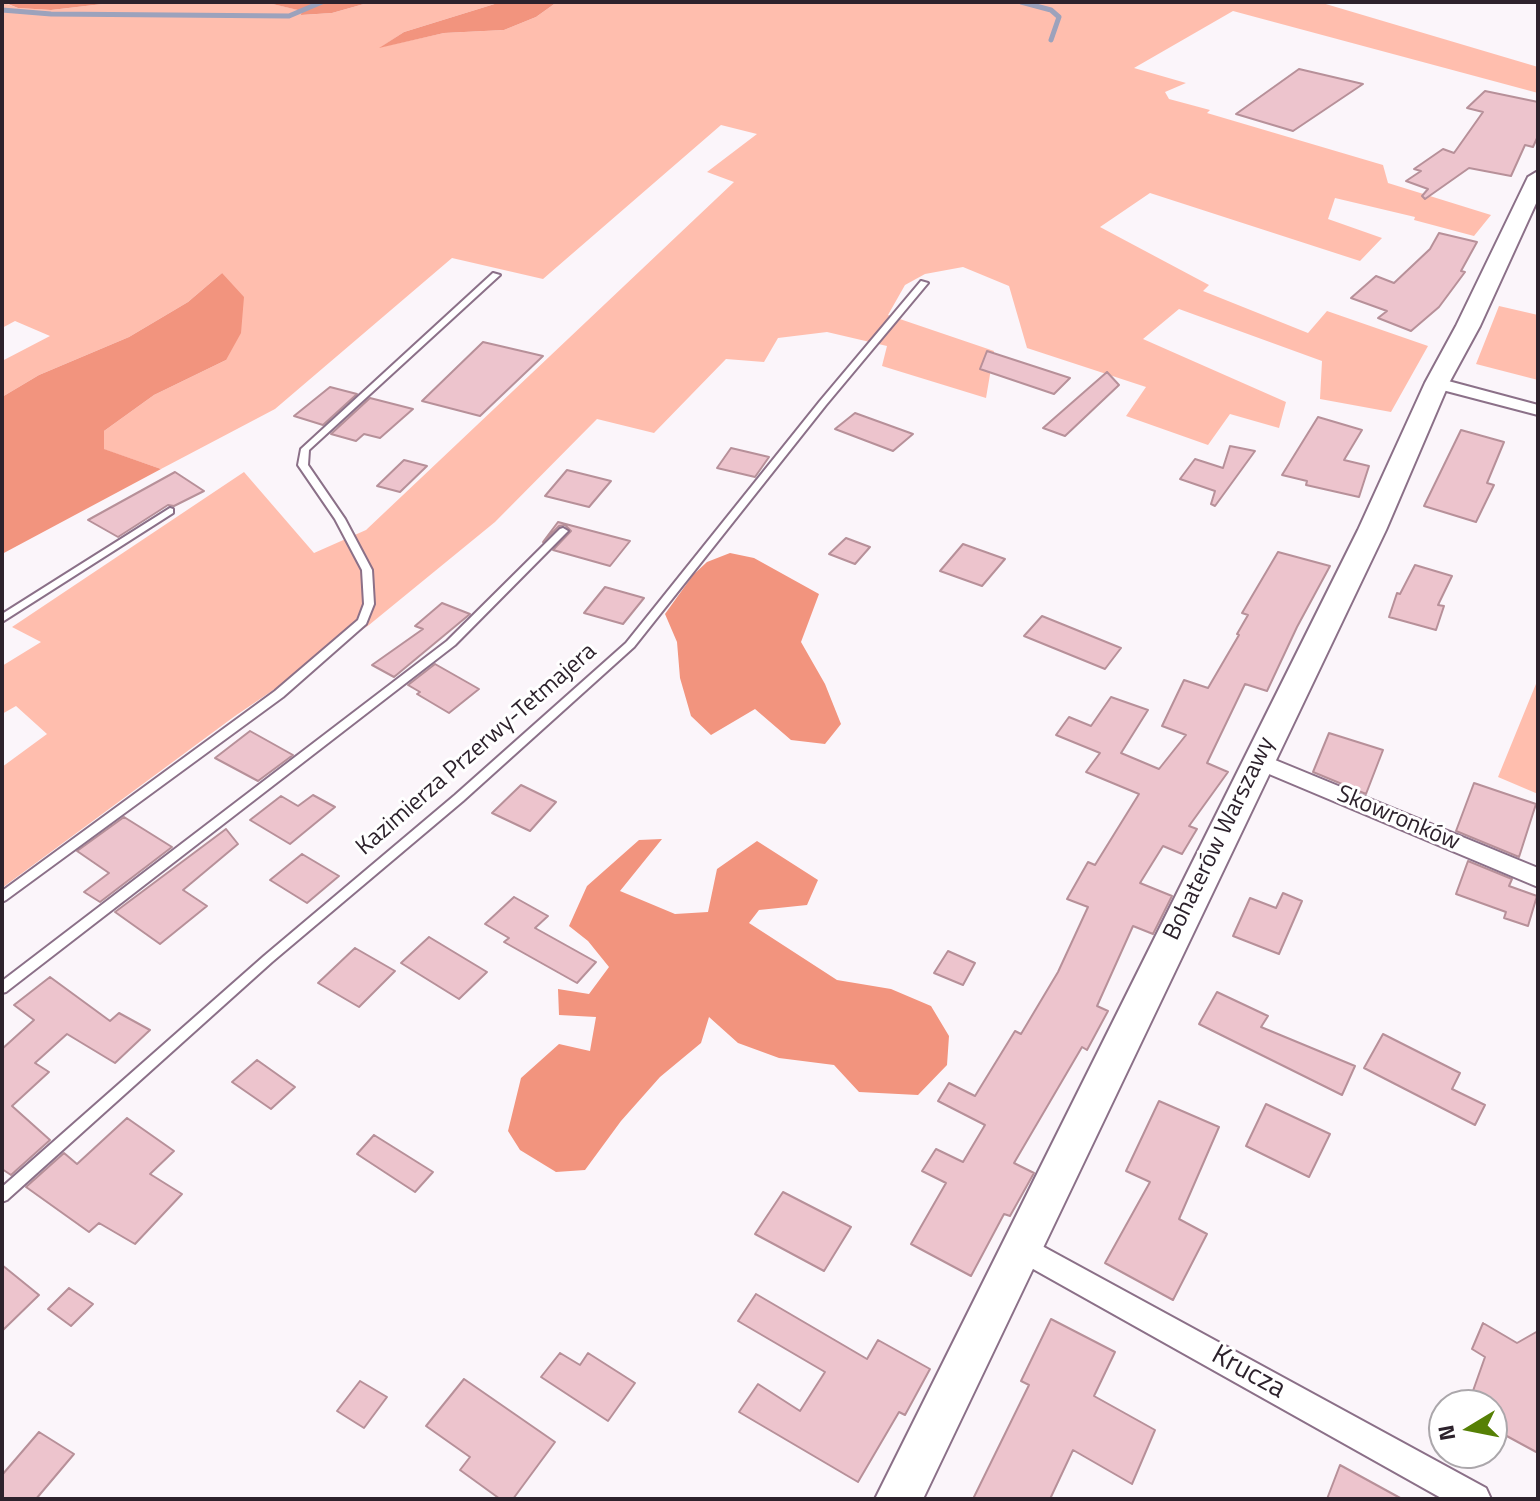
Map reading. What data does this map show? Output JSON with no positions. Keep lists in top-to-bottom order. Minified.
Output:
{"streets":{"street":["Skowronków","Bohaterów Warszawy","Krucza"],"lane":["Kazimierza Przerwy-Tetmajera"]},"crossings":[["Skowronków","Bohaterów Warszawy"],["Bohaterów Warszawy","Krucza"]],"north":"left"}
